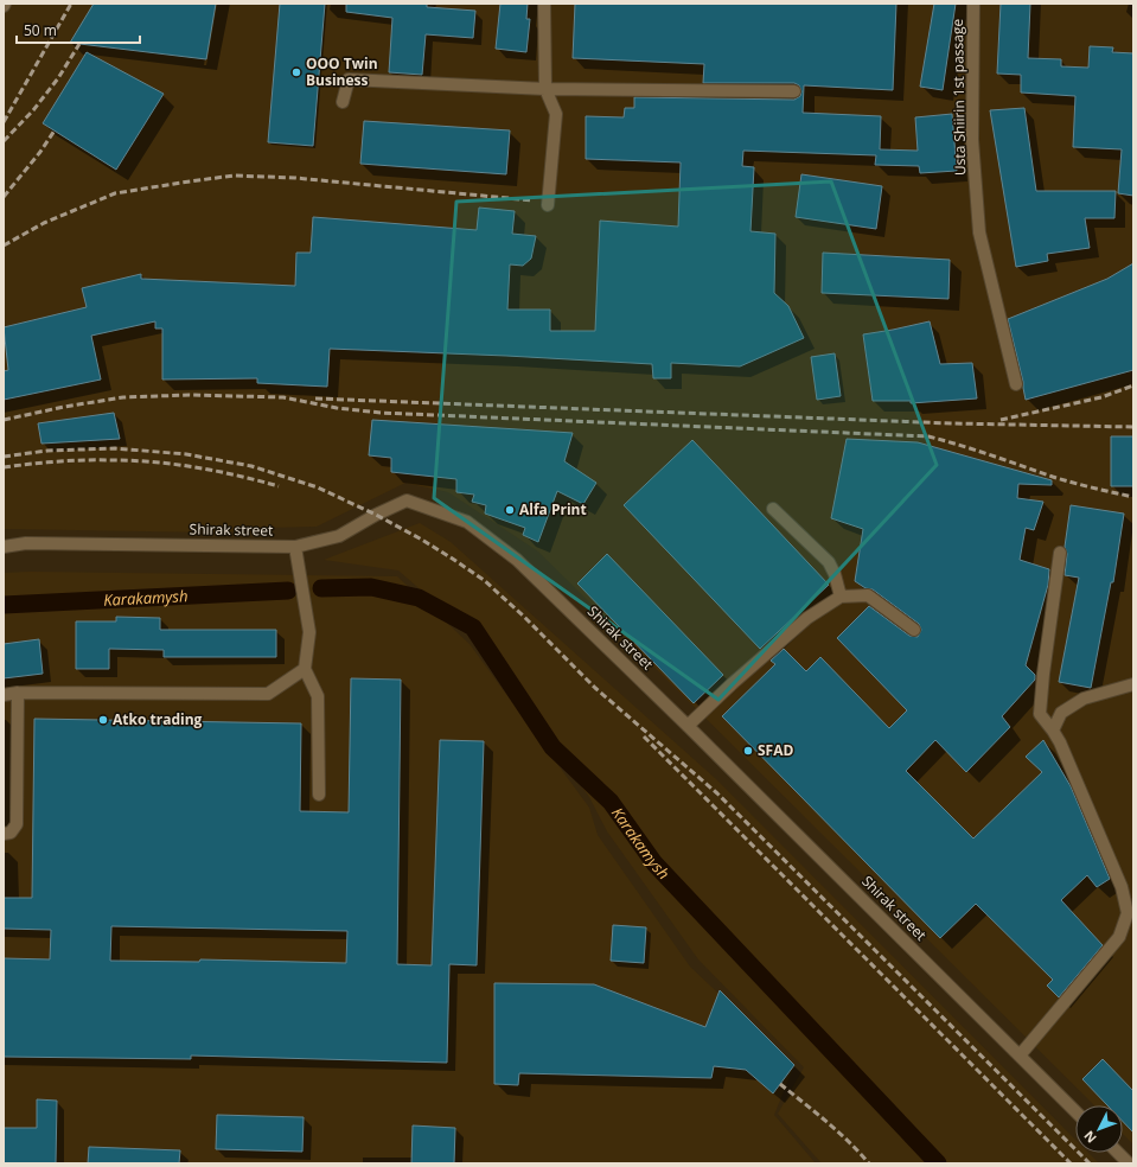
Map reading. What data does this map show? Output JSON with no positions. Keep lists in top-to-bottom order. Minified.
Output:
{"streets":{"street":["Usta Shiirin 1st passage","Shirak street"]},"water":["Karakamysh"],"places":["ООО Twin Business","Alfa Print","Atko trading","SFAD"],"scale_bar":"50 m","north":"bottom left"}
